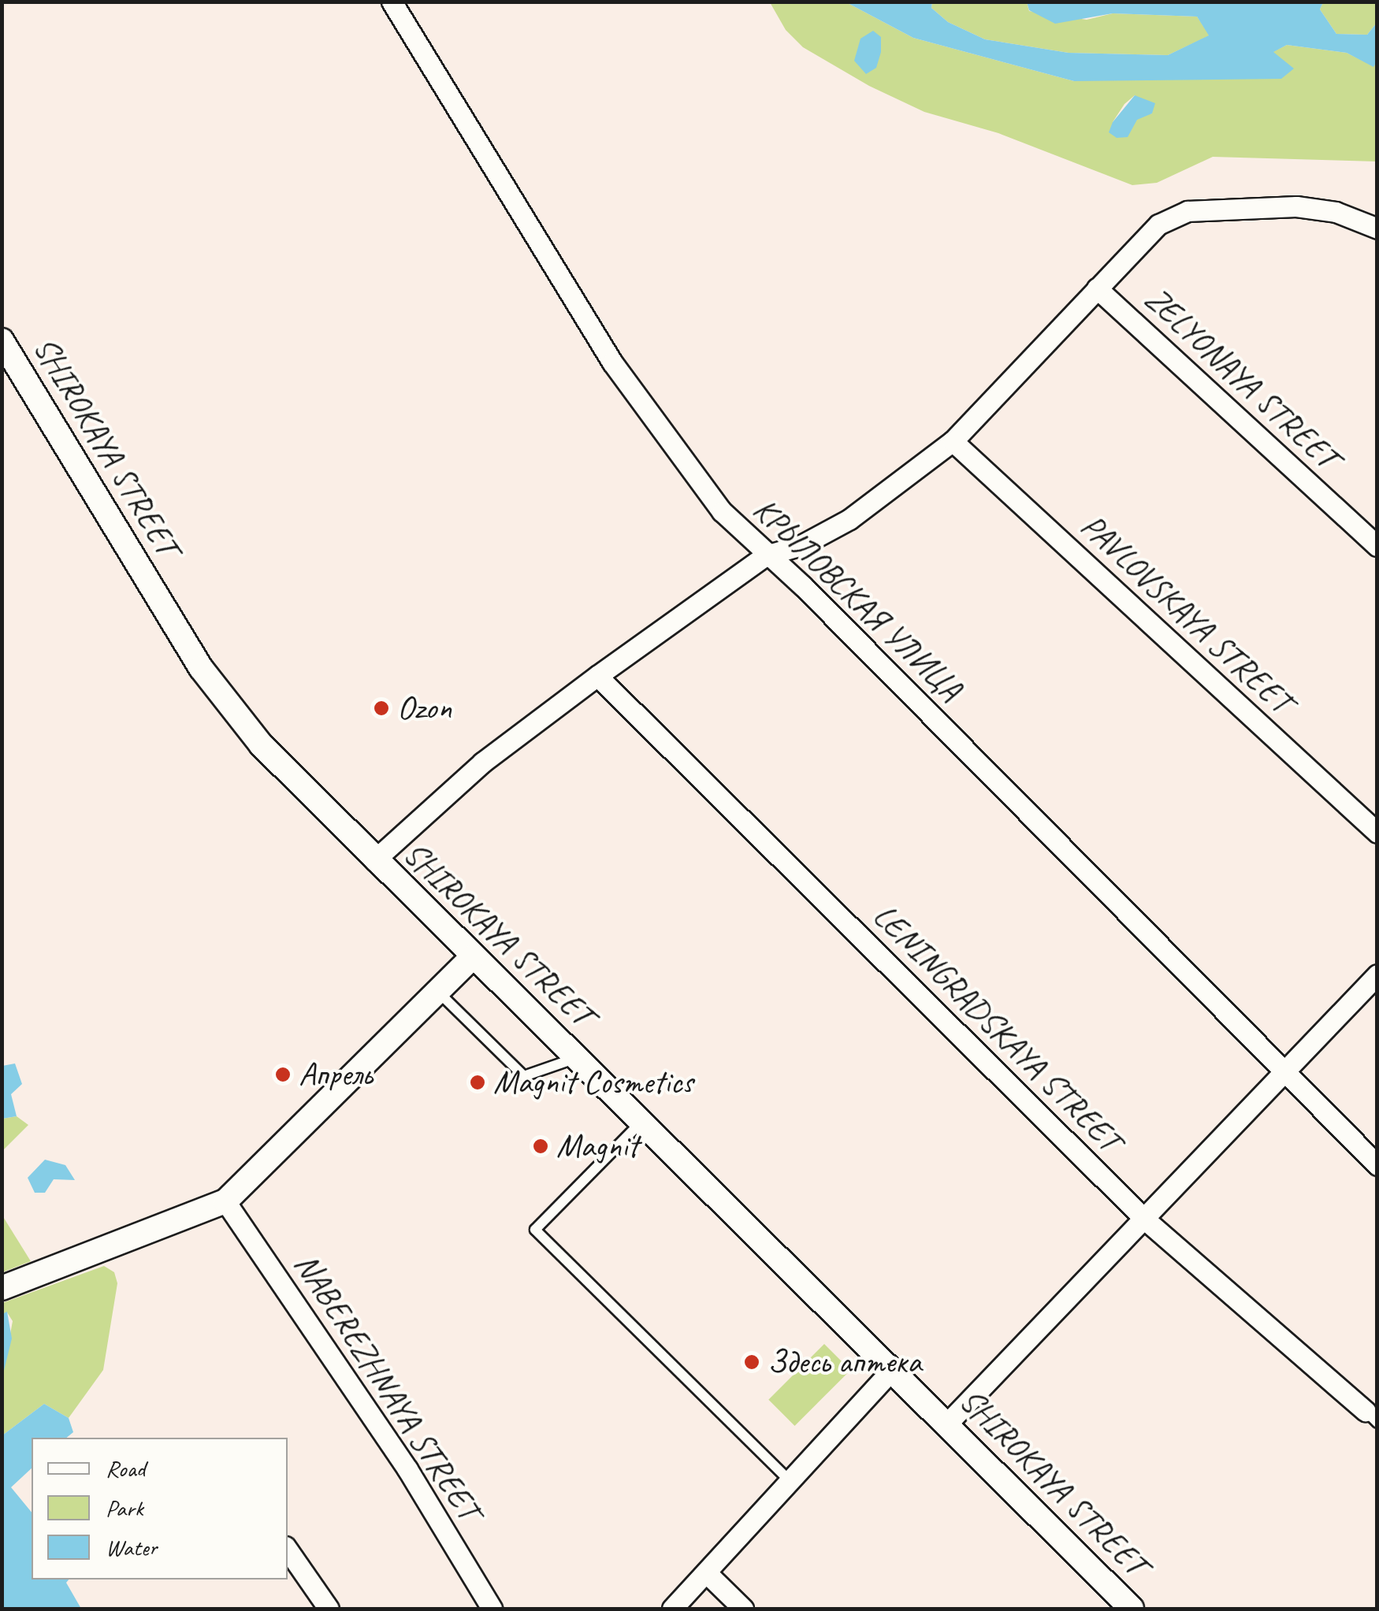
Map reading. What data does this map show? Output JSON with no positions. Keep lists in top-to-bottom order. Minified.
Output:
{"streets":{"street":["ZELYONAYA STREET","SHIROKAYA STREET","КРЫЛОВСКАЯ УЛИЦА","PAVLOVSKAYA STREET","LENINGRADSKAYA STREET","NABEREZHNAYA STREET"]},"places":["Ozon","Апрель","Magnit Cosmetics","Magnit","Здесь аптека"],"legend":["Road","Park","Water"]}
